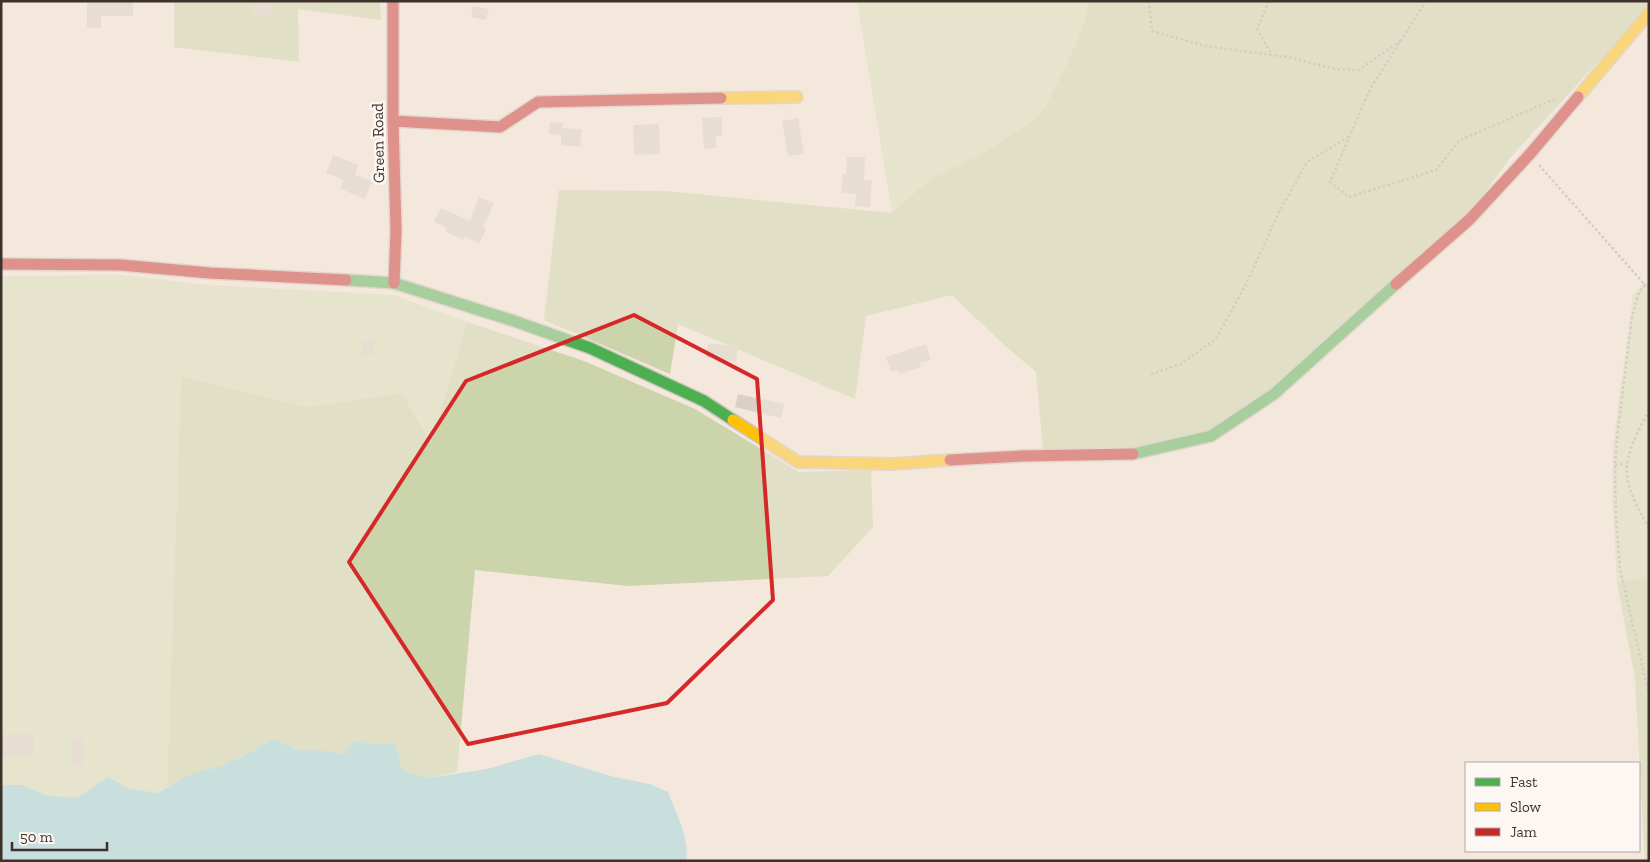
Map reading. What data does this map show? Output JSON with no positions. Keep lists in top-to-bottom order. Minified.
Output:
{"streets":{"street":["Green Road"]},"legend":["Fast","Slow","Jam"],"scale_bar":"50 m"}
